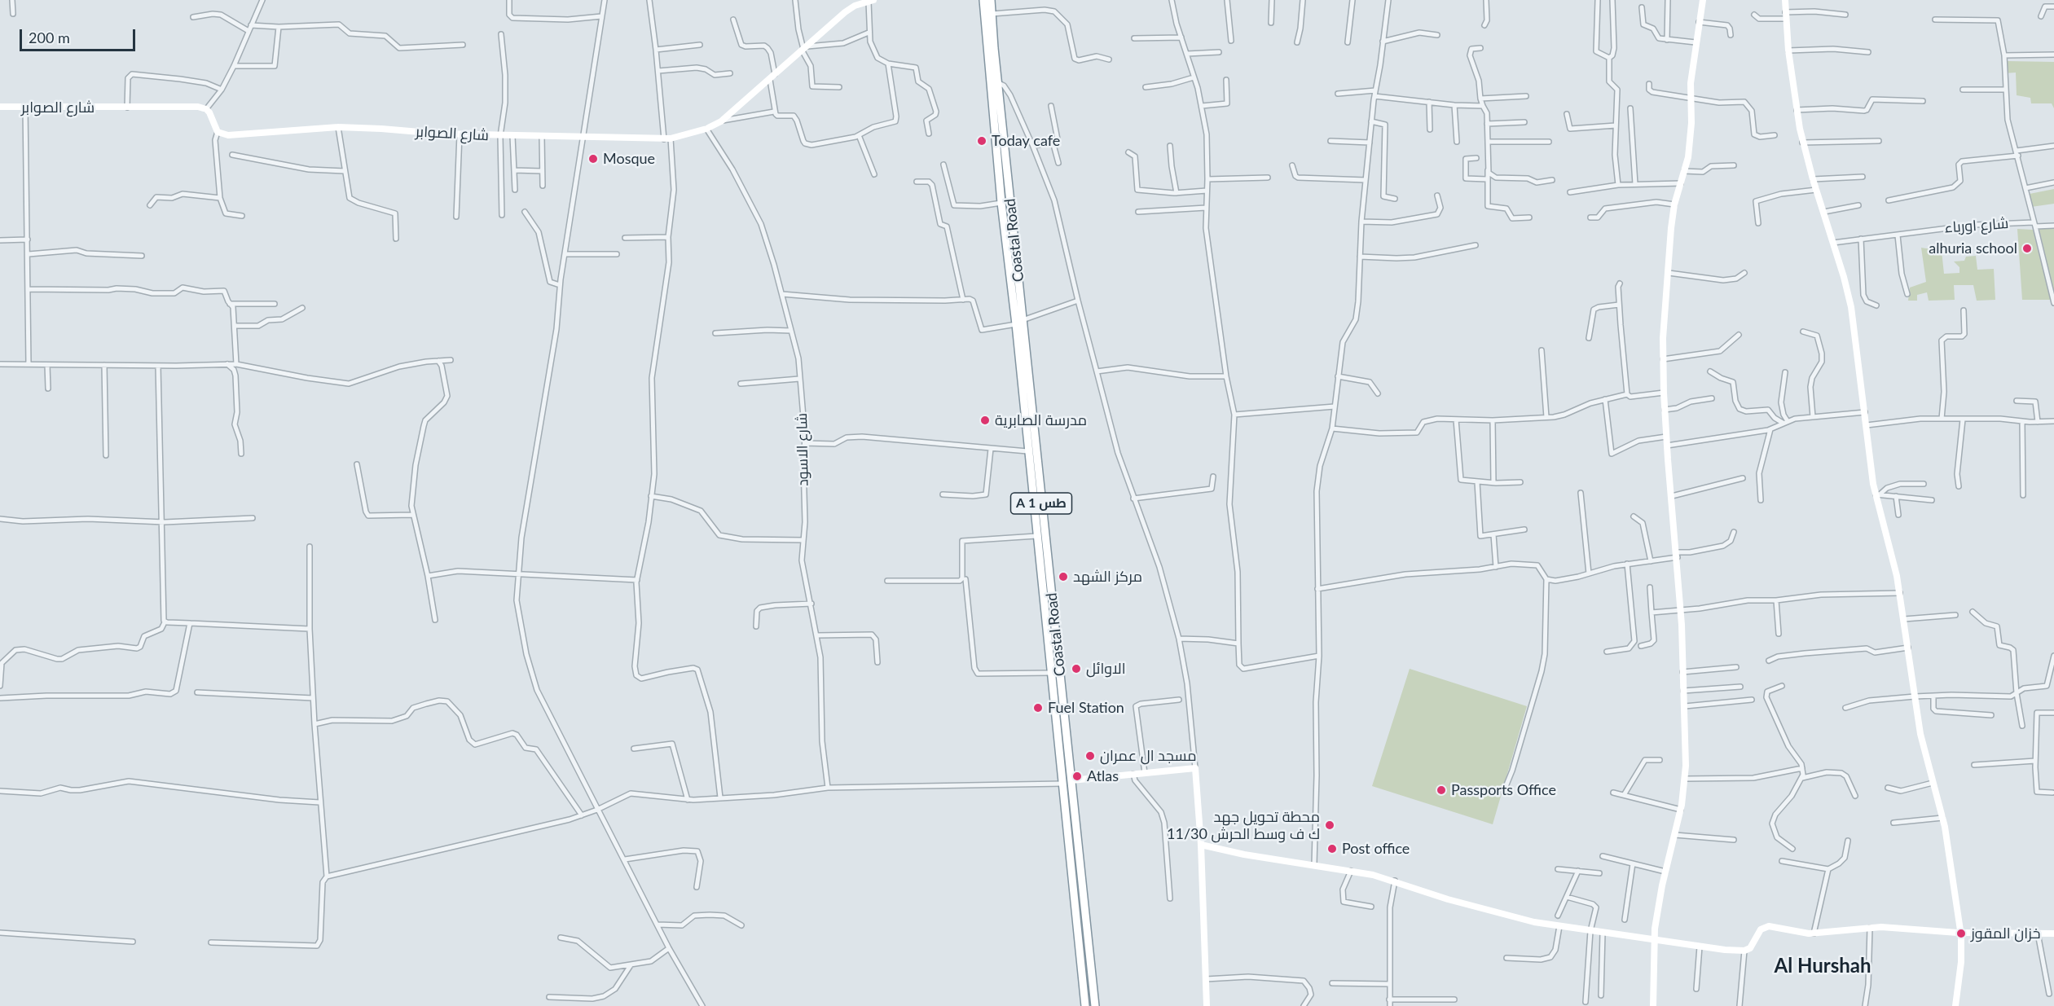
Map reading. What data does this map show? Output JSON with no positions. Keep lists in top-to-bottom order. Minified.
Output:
{"streets":{"highway":["Coastal Road","A 1 طس"],"street":["شارع الصوابر","شارع اورباء","شارع الاسود"]},"crossings":[["شارع الصوابر","شارع الاسود"]],"districts":["Al Hurshah"],"places":["Today cafe","Mosque","alhuria school","مدرسة الصابرية","مركز الشهد","الاوائل","Fuel Station","مسجد ال عمران","Atlas","Passports Office","محطة تحويل جهد 11/30 ك ف وسط الحرش","Post office","خزان المقوز"],"scale_bar":"200 m"}
